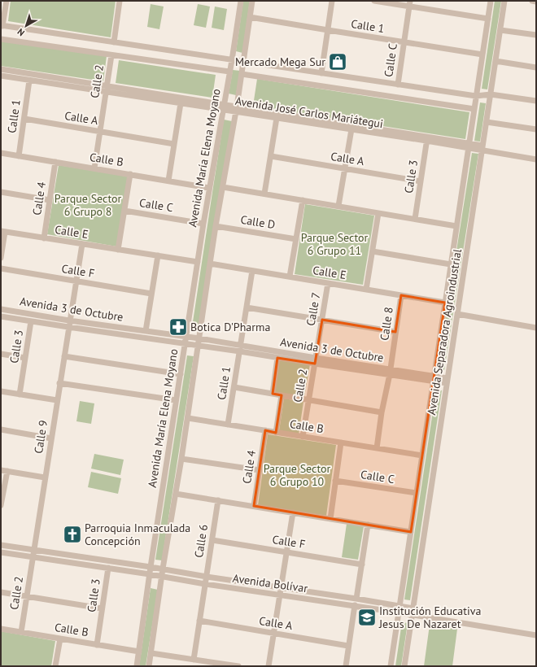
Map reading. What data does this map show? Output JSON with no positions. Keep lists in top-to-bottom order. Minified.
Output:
{"streets":{"street":["Calle 1","Calle C","Calle 2","Avenida José Carlos Mariátegui","Calle A","Avenida María Elena Moyano","Calle B","Calle 3","Calle 4","Calle D","Calle E","Calle F","Avenida 3 de Octubre","Calle 7","Calle 8","Avenida Separadora Agroindustrial","Calle 9","Calle 6","Avenida Bolívar"]},"crossings":[["Calle 1","Calle C"],["Calle 1","Avenida José Carlos Mariátegui"],["Calle 1","Calle A"],["Calle 1","Avenida María Elena Moyano"],["Calle 1","Calle B"],["Calle 1","Avenida 3 de Octubre"],["Calle 1","Avenida Separadora Agroindustrial"],["Calle C","Avenida María Elena Moyano"],["Calle C","Avenida Separadora Agroindustrial"],["Calle 2","Avenida José Carlos Mariátegui"],["Calle 2","Calle A"],["Calle 2","Calle B"],["Calle 2","Avenida 3 de Octubre"],["Calle 2","Calle 7"],["Calle 2","Calle 9"],["Calle 2","Avenida Bolívar"],["Avenida José Carlos Mariátegui","Avenida María Elena Moyano"],["Avenida José Carlos Mariátegui","Calle 3"],["Avenida José Carlos Mariátegui","Avenida Separadora Agroindustrial"],["Calle A","Calle 3"],["Avenida María Elena Moyano","Calle B"],["Avenida María Elena Moyano","Calle D"],["Avenida María Elena Moyano","Calle E"],["Avenida María Elena Moyano","Avenida 3 de Octubre"],["Avenida María Elena Moyano","Avenida Bolívar"],["Calle B","Calle 3"],["Calle B","Calle 4"],["Calle B","Avenida Separadora Agroindustrial"],["Calle 3","Avenida 3 de Octubre"],["Calle 3","Avenida Bolívar"],["Calle 4","Calle E"],["Calle E","Calle 7"],["Calle E","Calle 8"],["Calle E","Avenida Separadora Agroindustrial"],["Calle F","Calle 6"],["Avenida 3 de Octubre","Calle 7"],["Avenida 3 de Octubre","Calle 8"],["Avenida 3 de Octubre","Avenida Separadora Agroindustrial"],["Avenida 3 de Octubre","Calle 9"],["Avenida Separadora Agroindustrial","Avenida Bolívar"],["Calle 9","Avenida Bolívar"],["Calle 6","Avenida Bolívar"]],"parks":["Parque Sector 6 Grupo 8","Parque Sector 6 Grupo 11","Parque Sector 6 Grupo 10"],"places":{"shop":["Mercado Mega Sur"],"pharmacy":["Botica D'Pharma"],"church":["Parroquia Inmaculada Concepción"],"school or university":["Institución Educativa Jesus De Nazaret"]},"north":"bottom left"}
